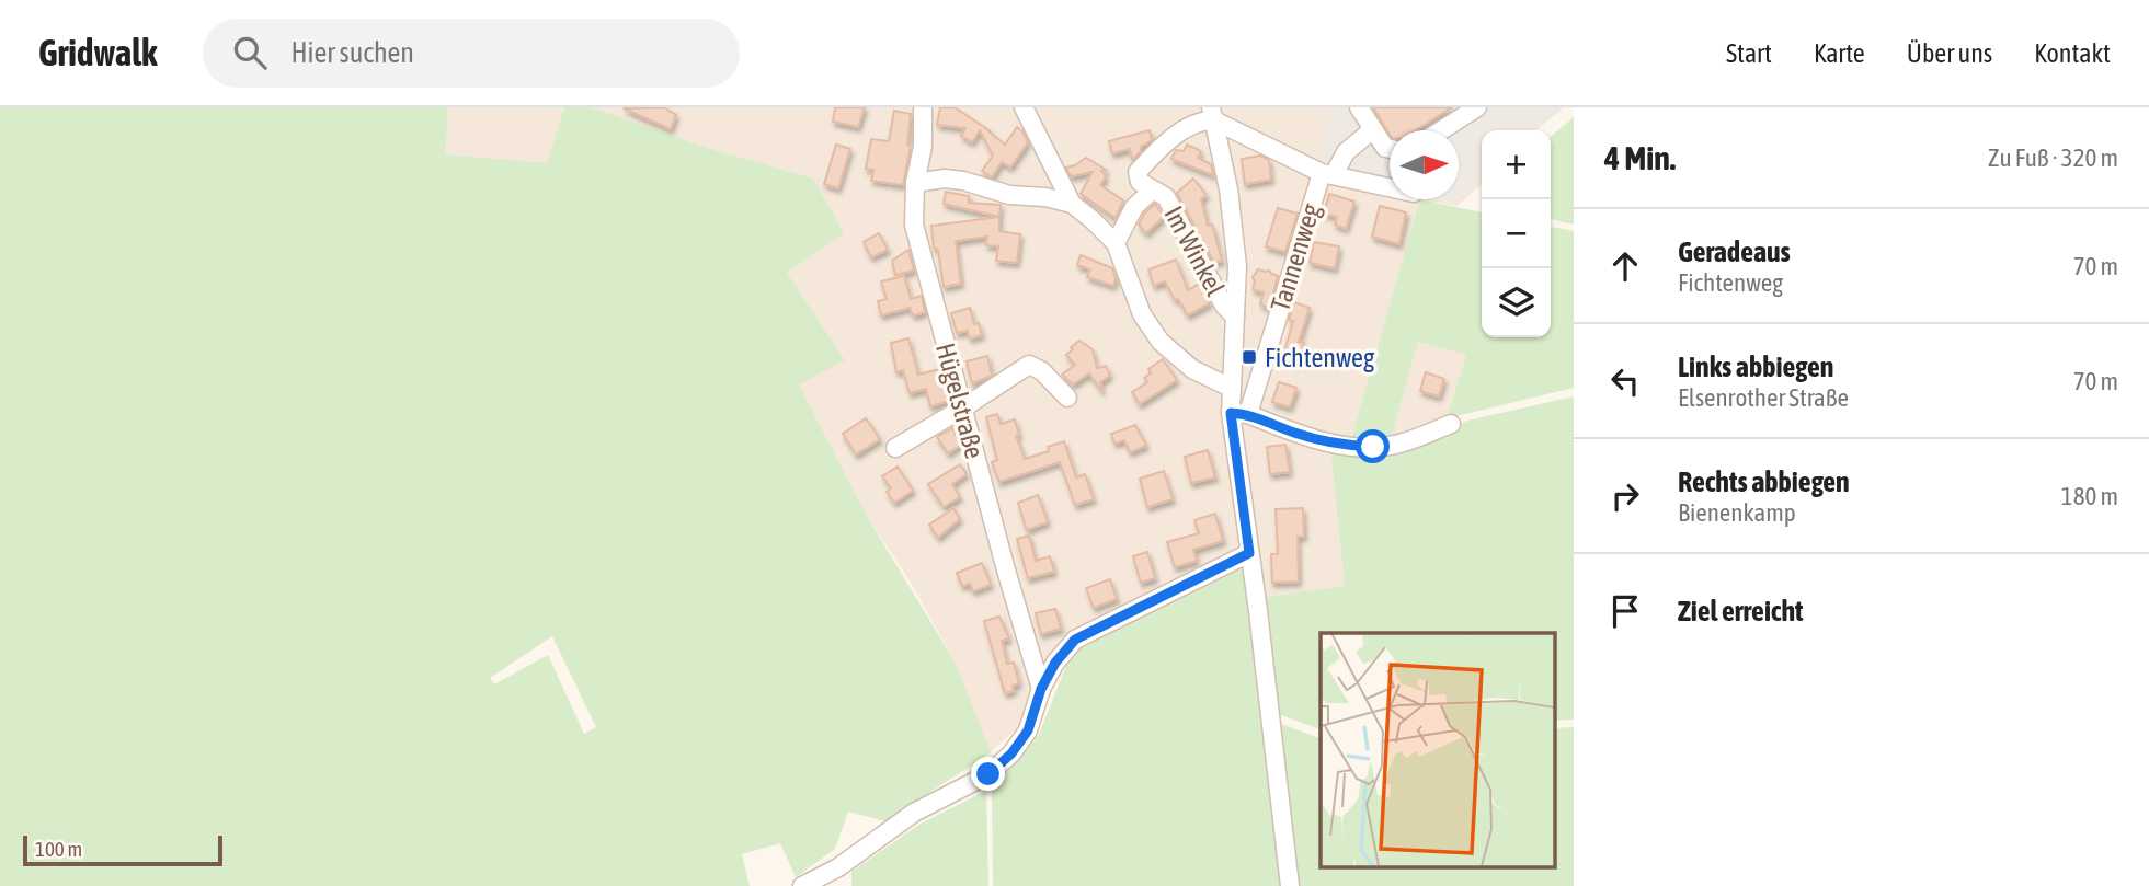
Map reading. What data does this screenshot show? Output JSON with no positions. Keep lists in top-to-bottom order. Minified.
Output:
{"streets":{"street":["Im Winkel","Tannenweg","Hügelstraße"]},"places":{"transit":["Fichtenweg"]},"scale_bar":"100 m","north":"right","page":{"header":"Gridwalk","search":"Hier suchen","nav":["Start","Karte","Über uns","Kontakt"],"heading":["4 Min.","Zu Fuß · 320 m"],"map_buttons":["+","−"],"list":[["Geradeaus","Fichtenweg","70 m"],["Links abbiegen","Elsenrother Straße","70 m"],["Rechts abbiegen","Bienenkamp","180 m"],"Ziel erreicht"],"scale":"100 m"}}
